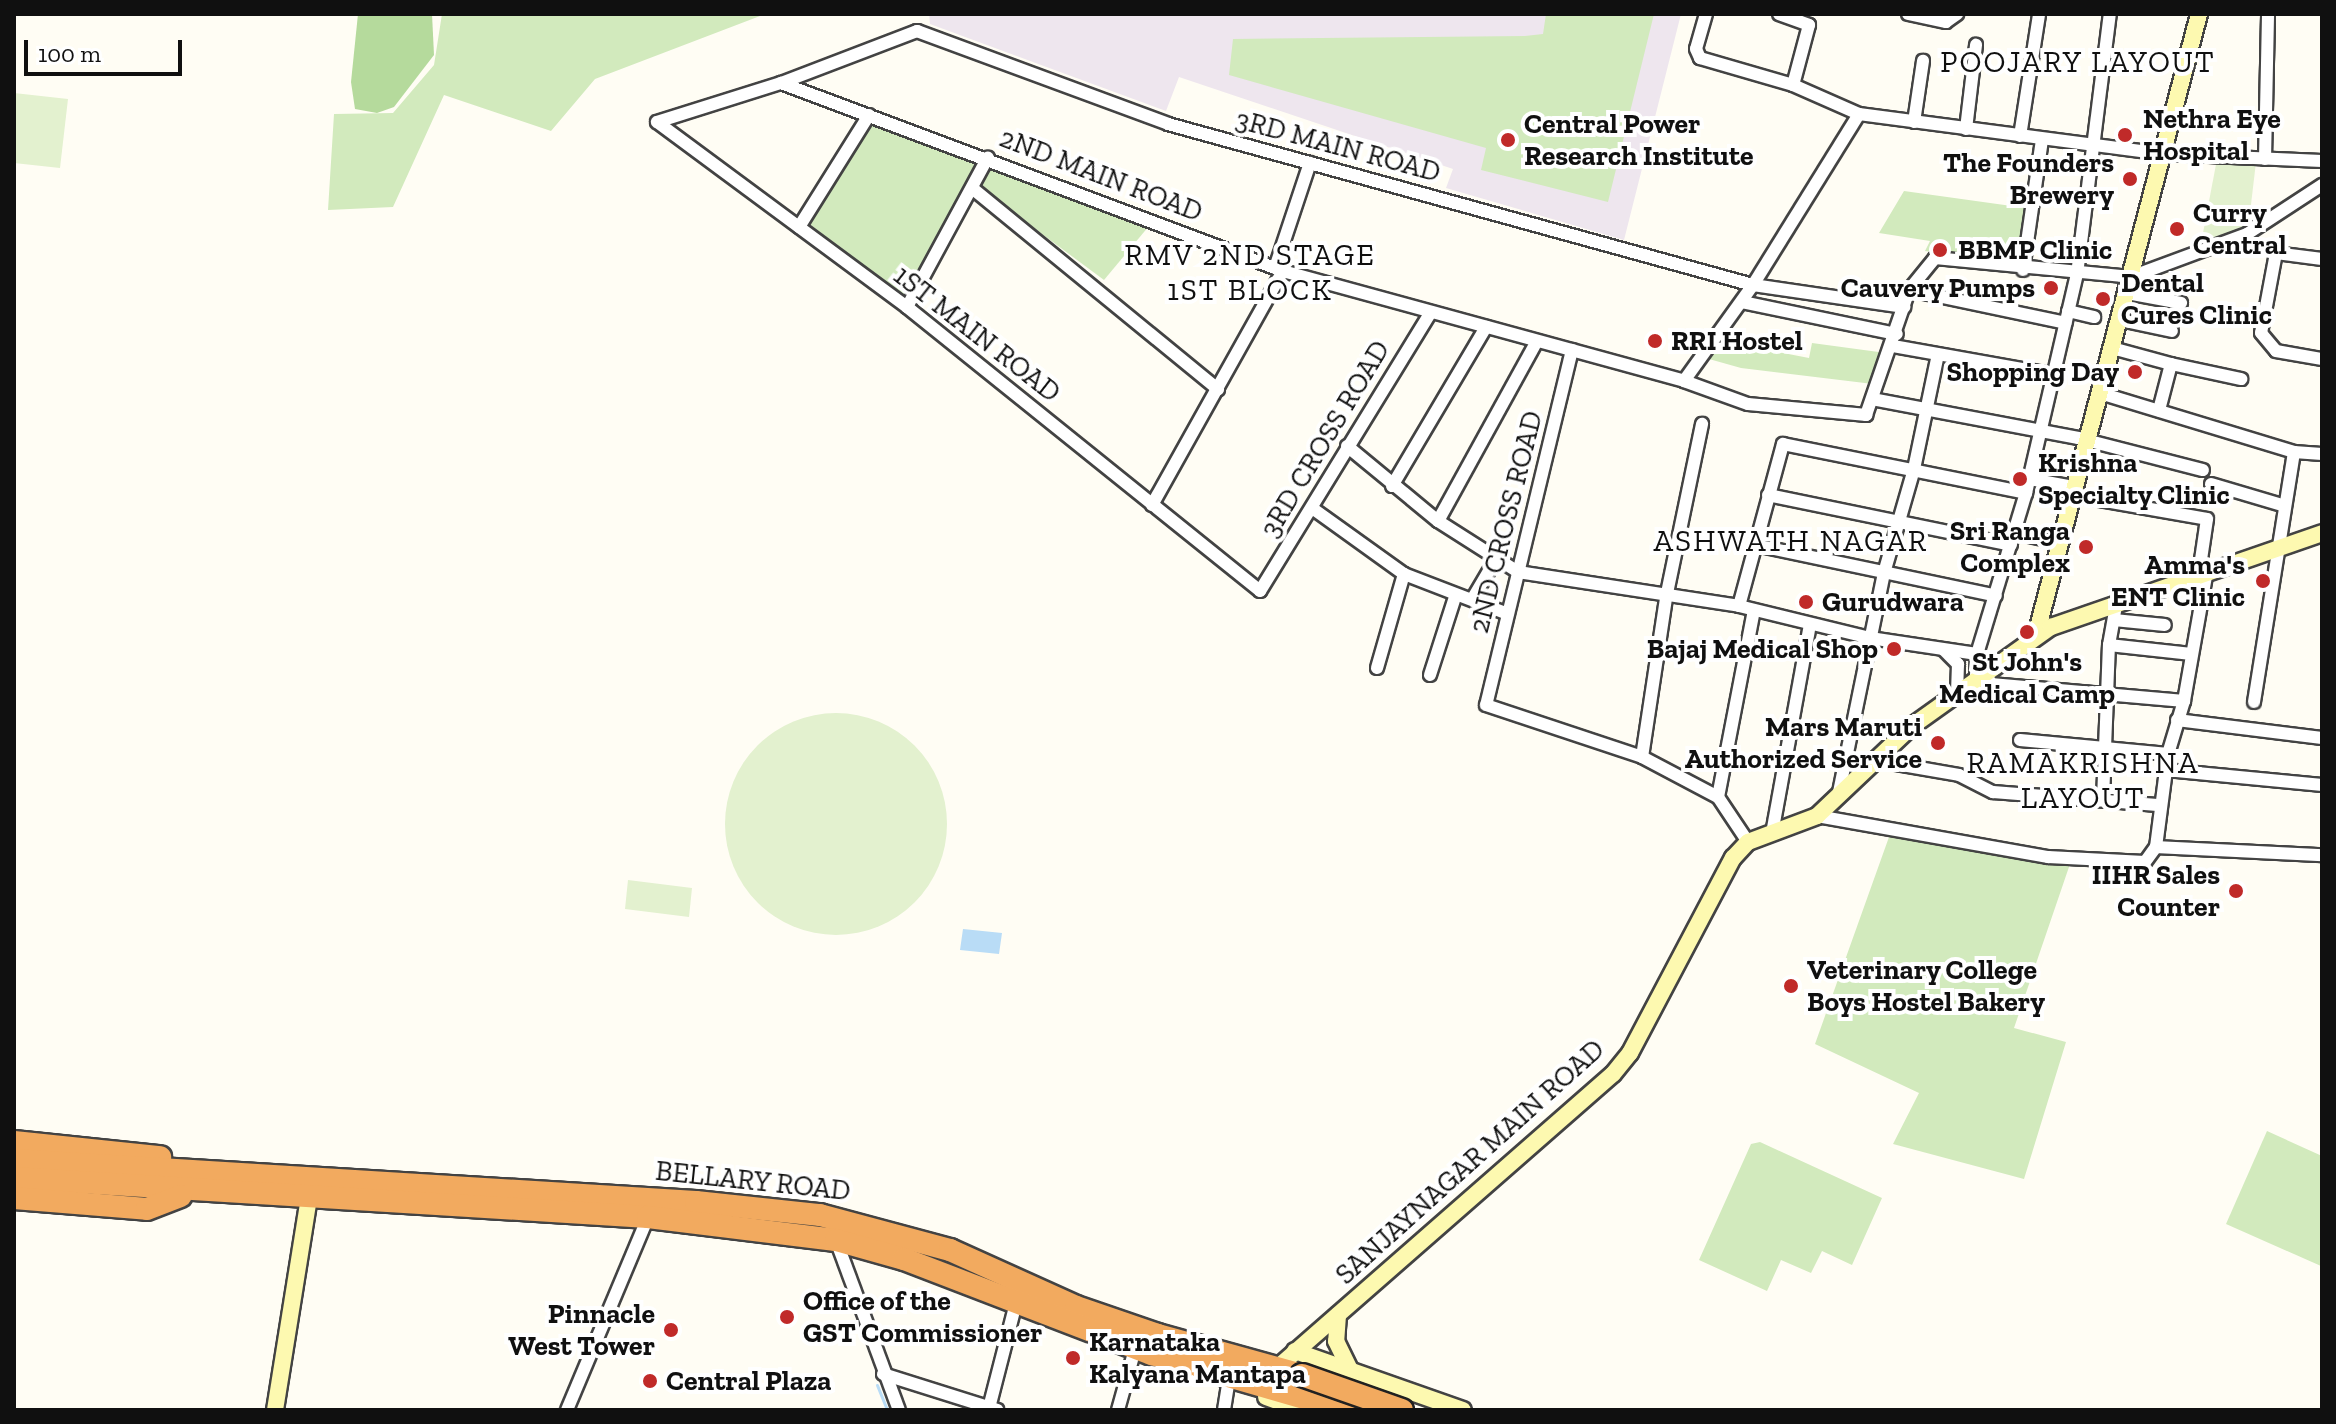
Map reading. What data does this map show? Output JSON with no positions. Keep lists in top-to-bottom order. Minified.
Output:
{"streets":{"highway":["BELLARY ROAD"],"street":["3RD MAIN ROAD","2ND MAIN ROAD","1ST MAIN ROAD","3RD CROSS ROAD","2ND CROSS ROAD","SANJAYNAGAR MAIN ROAD"]},"crossings":[["3RD MAIN ROAD","2ND MAIN ROAD"],["3RD MAIN ROAD","1ST MAIN ROAD"],["2ND MAIN ROAD","1ST MAIN ROAD"],["2ND MAIN ROAD","3RD CROSS ROAD"],["2ND MAIN ROAD","2ND CROSS ROAD"],["1ST MAIN ROAD","3RD CROSS ROAD"],["SANJAYNAGAR MAIN ROAD","BELLARY ROAD"]],"districts":["POOJARY LAYOUT","RMV 2ND STAGE 1ST BLOCK","ASHWATH NAGAR","RAMAKRISHNA LAYOUT"],"places":["Nethra Eye Hospital","Central Power Research Institute","The Founders Brewery","Curry Central","BBMP Clinic","Cauvery Pumps","Dental Cures Clinic","RRI Hostel","Shopping Day","Krishna Specialty Clinic","Sri Ranga Complex","Amma's ENT Clinic","Gurudwara","St John's Medical Camp","Bajaj Medical Shop","Mars Maruti Authorized Service","IIHR Sales Counter","Veterinary College Boys Hostel Bakery","Office of the GST Commissioner","Pinnacle West Tower","Karnataka Kalyana Mantapa","Central Plaza"],"scale_bar":"100 m"}
